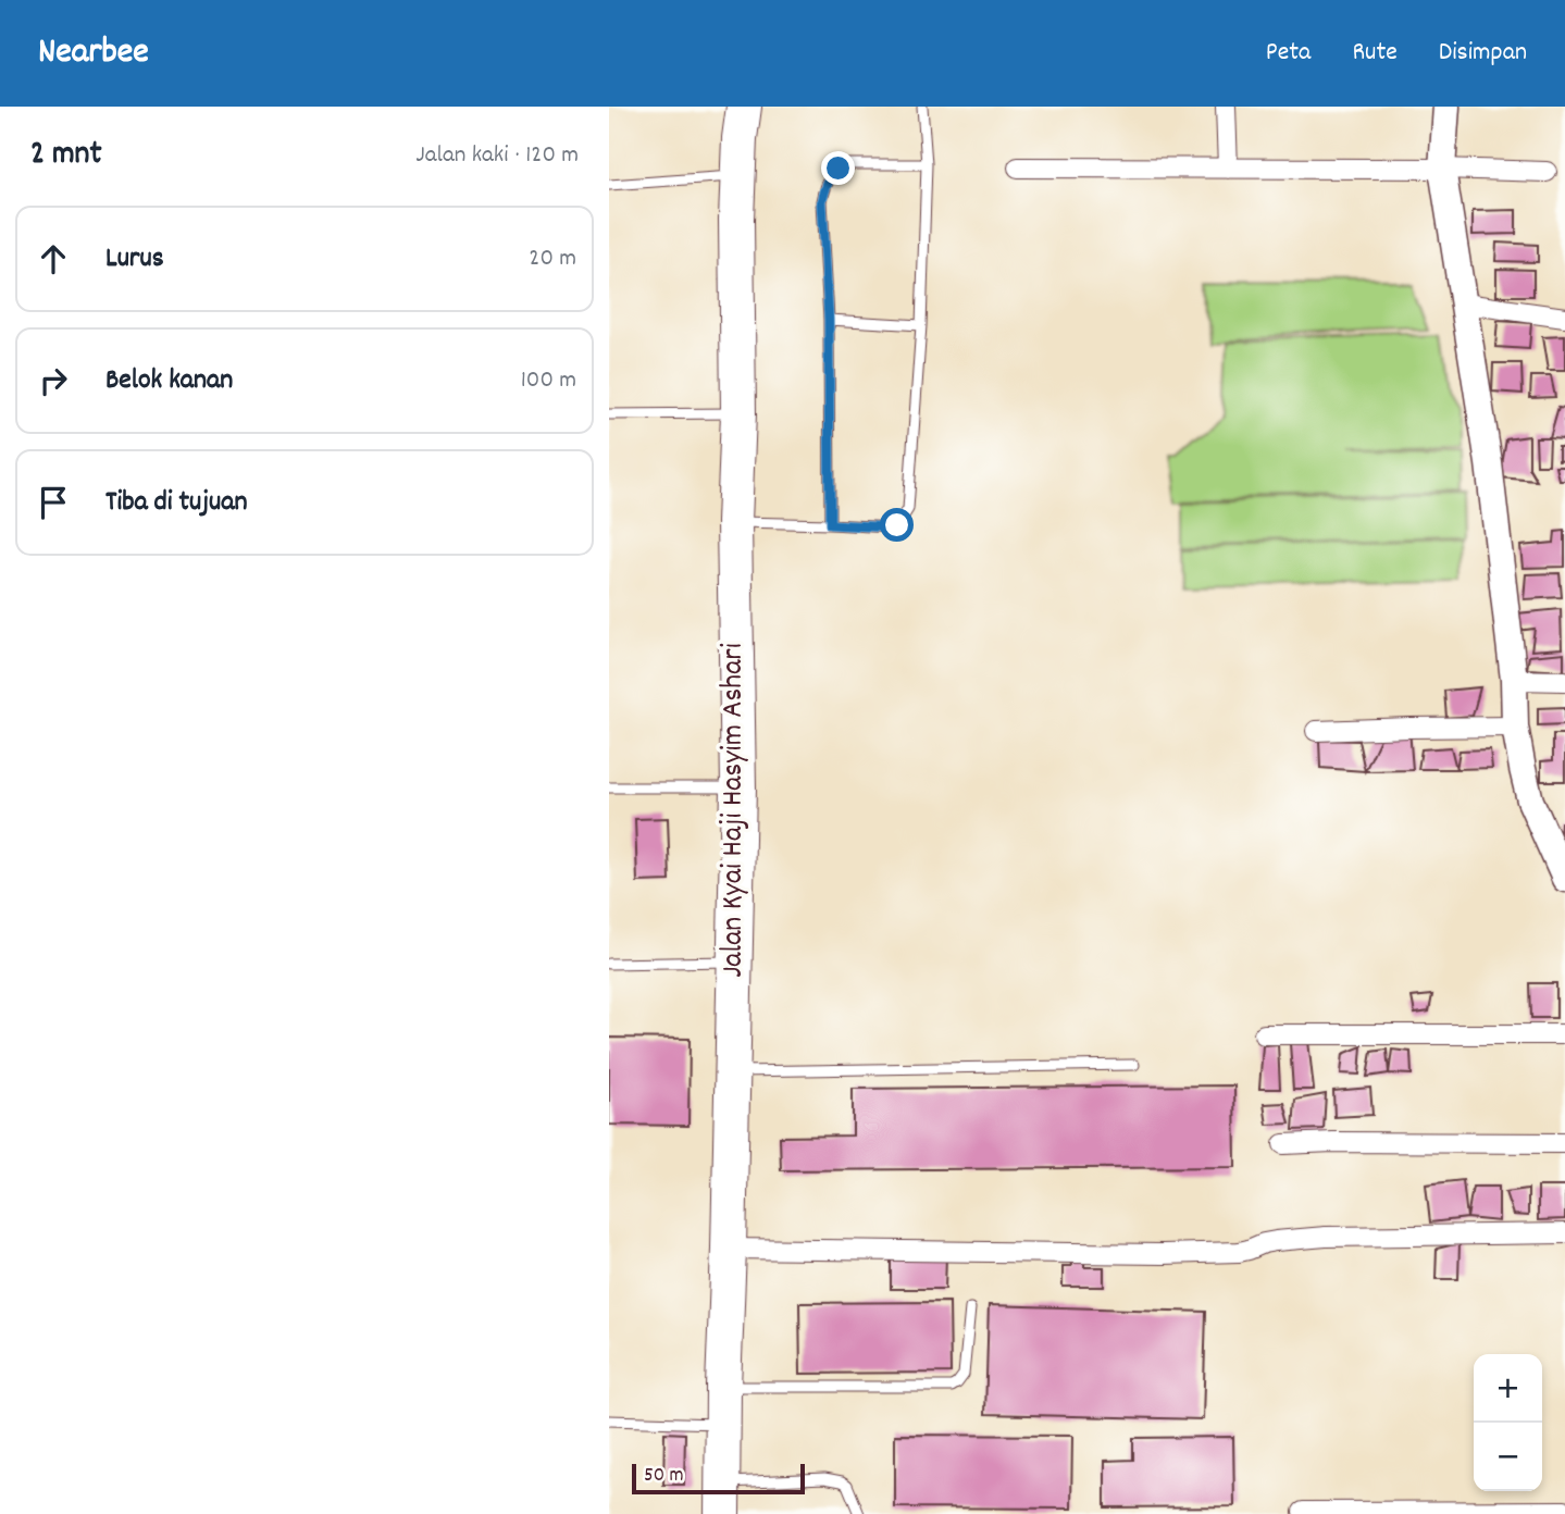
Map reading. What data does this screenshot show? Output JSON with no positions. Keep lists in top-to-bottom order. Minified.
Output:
{"streets":{"highway":["Jalan Kyai Haji Hasyim Ashari"]},"scale_bar":"50 m","page":{"header":"Nearbee","nav":["Peta","Rute","Disimpan"],"heading":["2 mnt","Jalan kaki · 120 m"],"list":[["Lurus","20 m"],["Belok kanan","100 m"],"Tiba di tujuan"],"map_buttons":["+","−"],"scale":"50 m"}}
